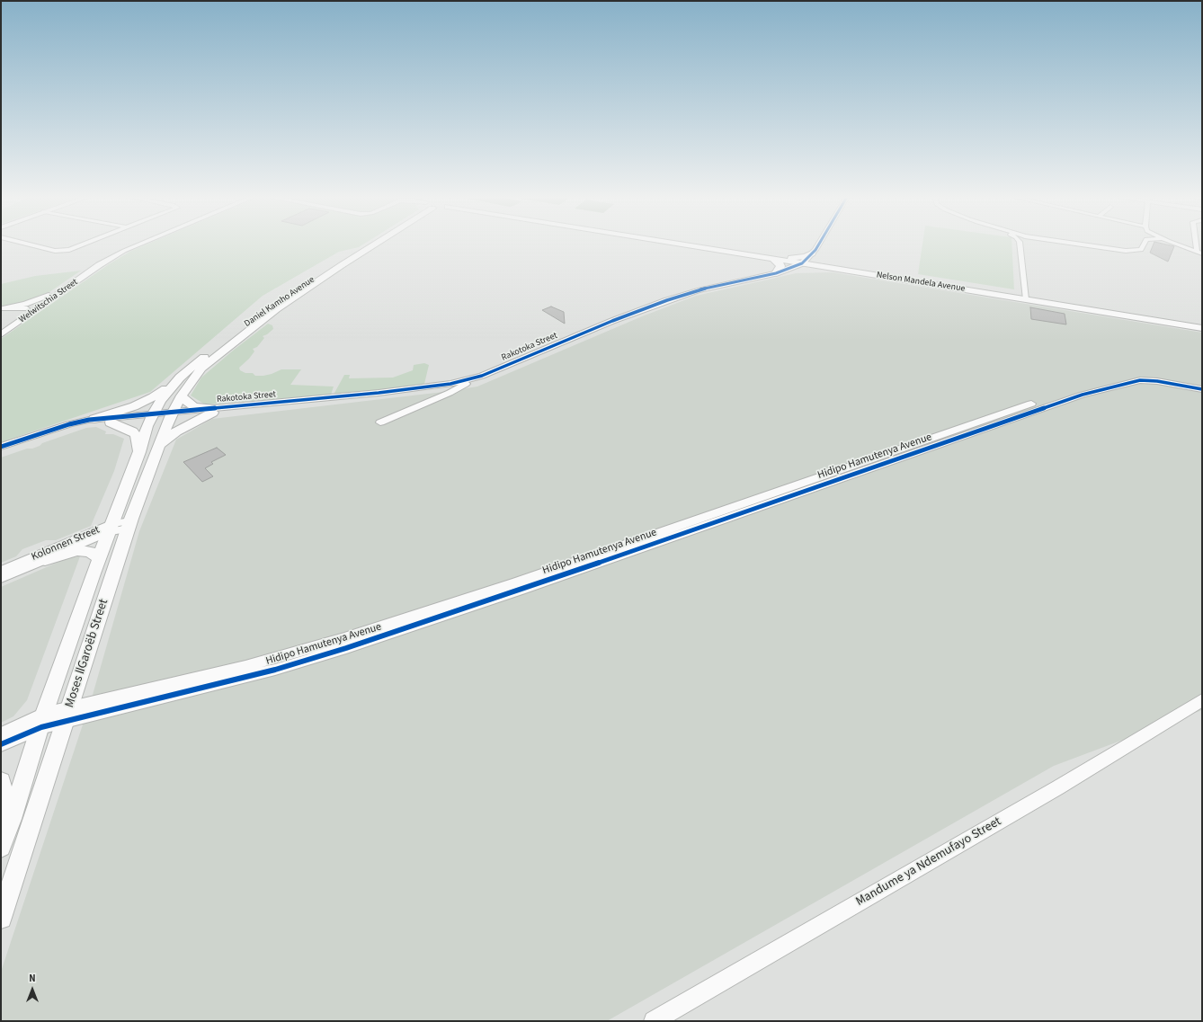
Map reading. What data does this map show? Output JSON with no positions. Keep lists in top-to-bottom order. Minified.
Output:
{"streets":{"main road":["Nelson Mandela Avenue","Daniel Kamho Avenue","Moses ǁGaroëb Street"],"street":["Welwitschia Street","Rakotoka Street","Hidipo Hamutenya Avenue","Kolonnen Street","Mandume ya Ndemufayo Street"]},"crossings":[["Nelson Mandela Avenue","Rakotoka Street"],["Daniel Kamho Avenue","Rakotoka Street"],["Daniel Kamho Avenue","Moses ǁGaroëb Street"],["Rakotoka Street","Moses ǁGaroëb Street"],["Hidipo Hamutenya Avenue","Moses ǁGaroëb Street"],["Kolonnen Street","Moses ǁGaroëb Street"]],"north":"top"}
